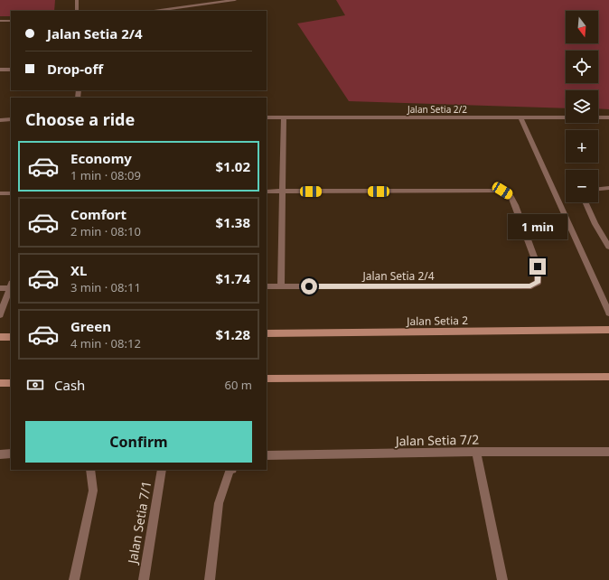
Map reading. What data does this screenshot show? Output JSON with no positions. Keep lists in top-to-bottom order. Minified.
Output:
{"streets":{"street":["Jalan Setia 2/2","Jalan Setia 2/4","Jalan Setia 2","Jalan Setia 7/2","Jalan Setia 7/1"]},"north":"bottom","page":{"map_buttons":["+","−"],"banner":["Jalan Setia 2/4","Drop-off"],"heading":"Choose a ride","list":[{"name":"Economy","note":"1 min · 08:09","value":"$1.02"},{"name":"Comfort","note":"2 min · 08:10","value":"$1.38"},{"name":"XL","note":"3 min · 08:11","value":"$1.74"},{"name":"Green","note":"4 min · 08:12","value":"$1.28"}],"bubble":"1 min","pay":["Cash","60 m"],"buttons":"Confirm"}}
